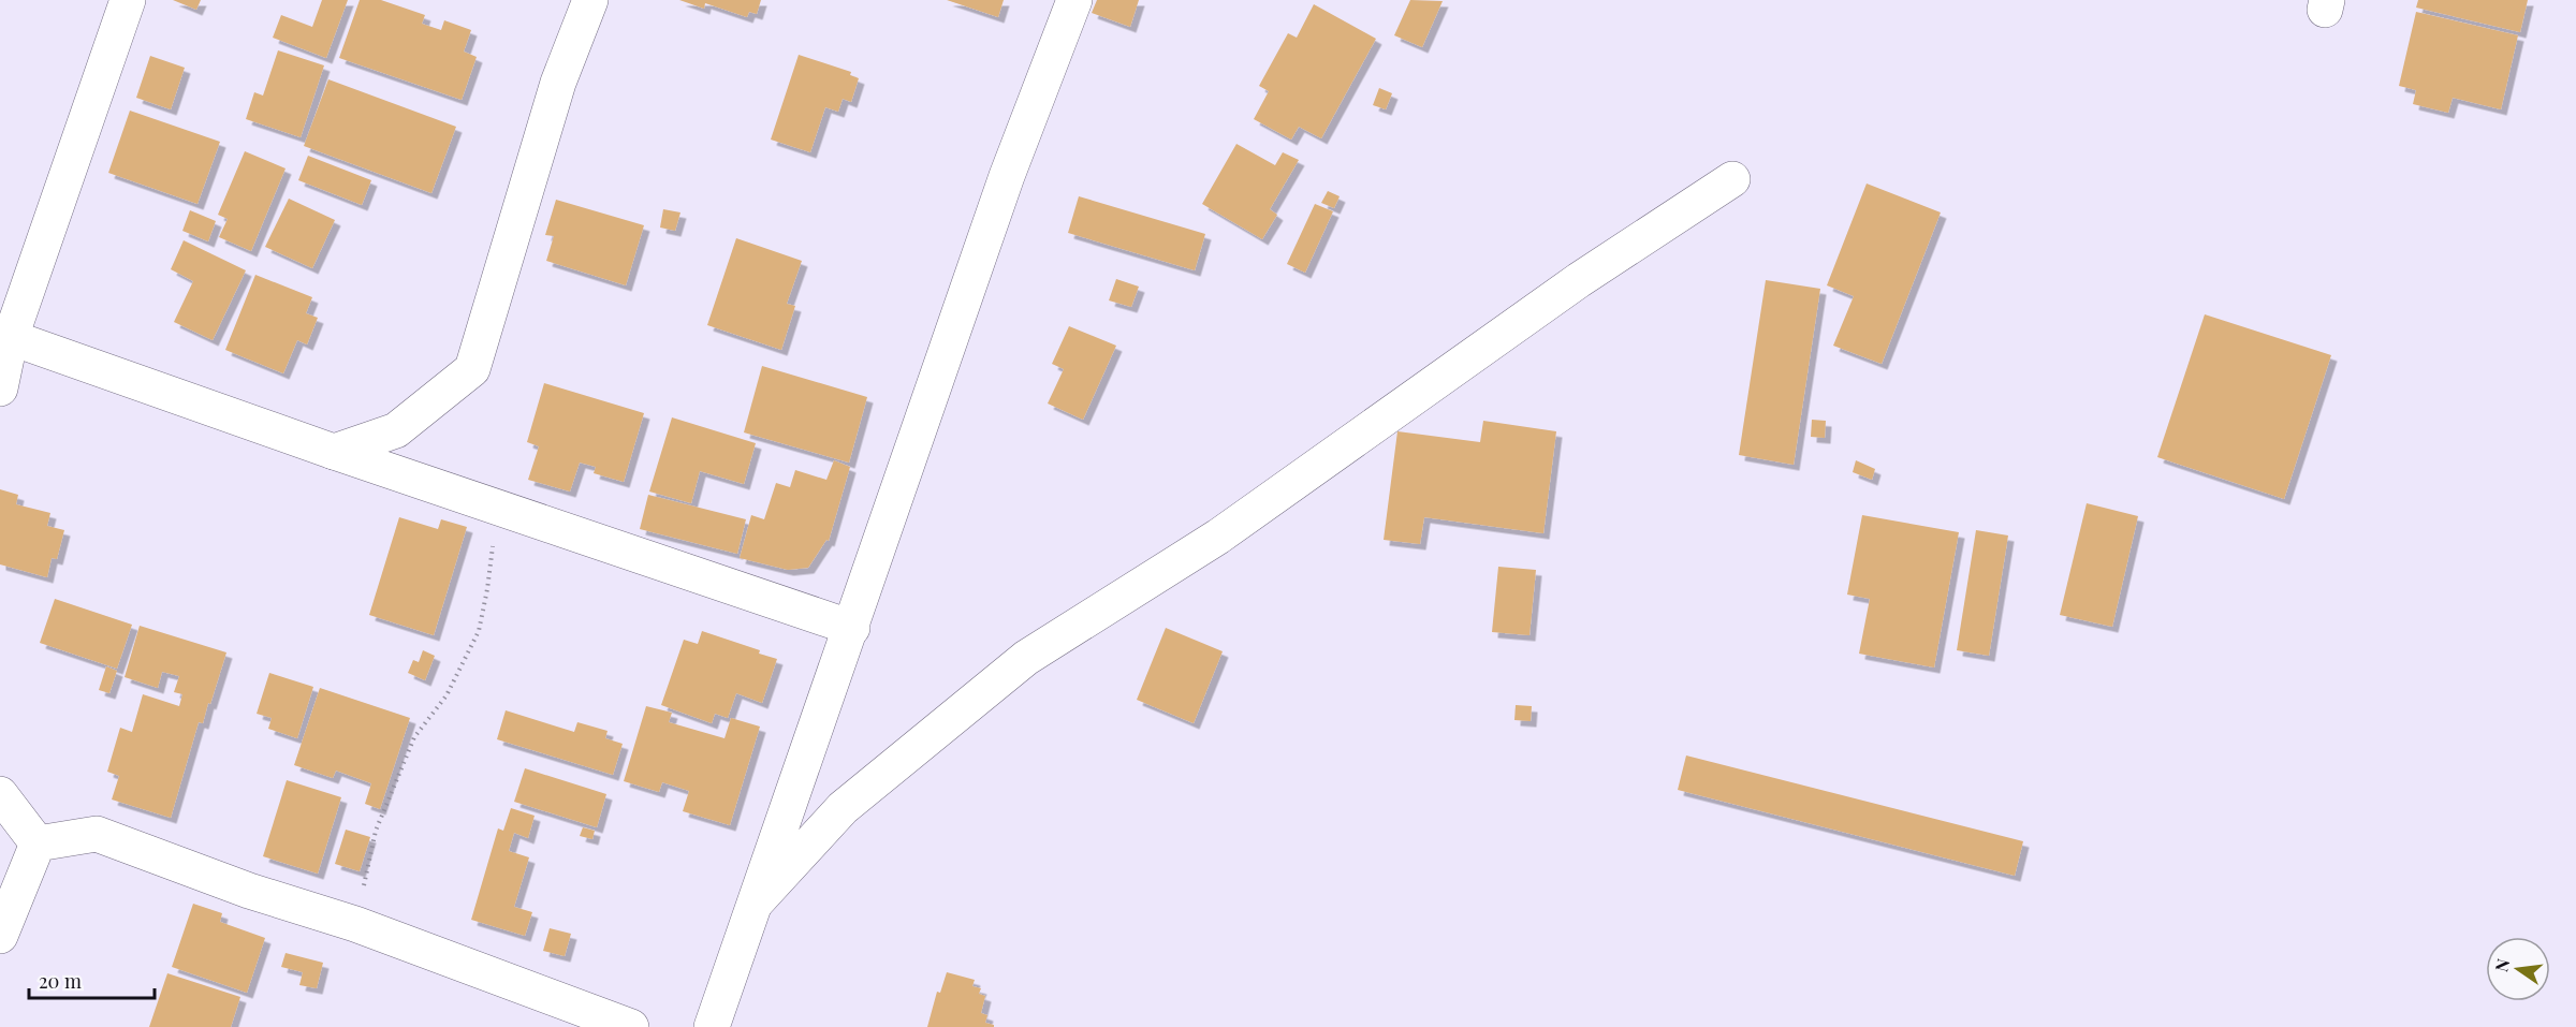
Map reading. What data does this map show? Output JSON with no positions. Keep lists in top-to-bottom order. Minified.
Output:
{"scale_bar":"20 m","north":"left"}
